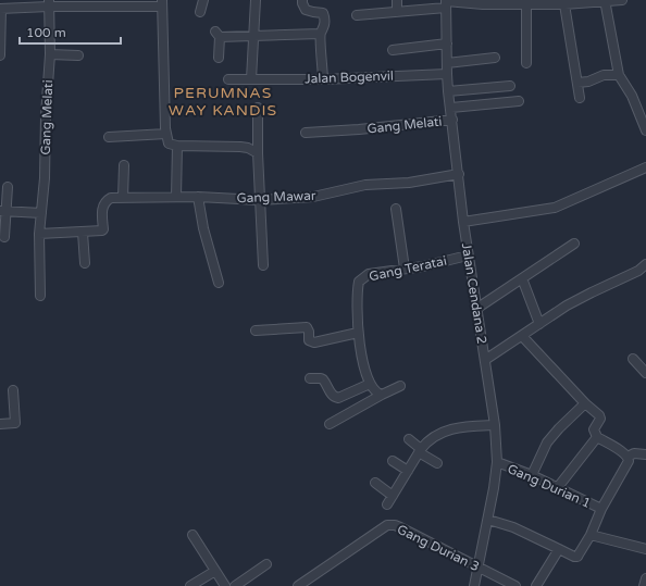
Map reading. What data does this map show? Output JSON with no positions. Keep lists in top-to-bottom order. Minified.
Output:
{"streets":{"street":["Jalan Bogenvil","Gang Melati","Gang Mawar","Gang Teratai","Jalan Cendana 2","Gang Durian 1","Gang Durian 3"]},"crossings":[["Jalan Bogenvil","Jalan Cendana 2"],["Gang Melati","Jalan Cendana 2"],["Gang Mawar","Jalan Cendana 2"],["Gang Teratai","Jalan Cendana 2"],["Jalan Cendana 2","Gang Durian 1"],["Jalan Cendana 2","Gang Durian 3"]],"districts":["PERUMNAS WAY KANDIS"],"scale_bar":"100 m"}
